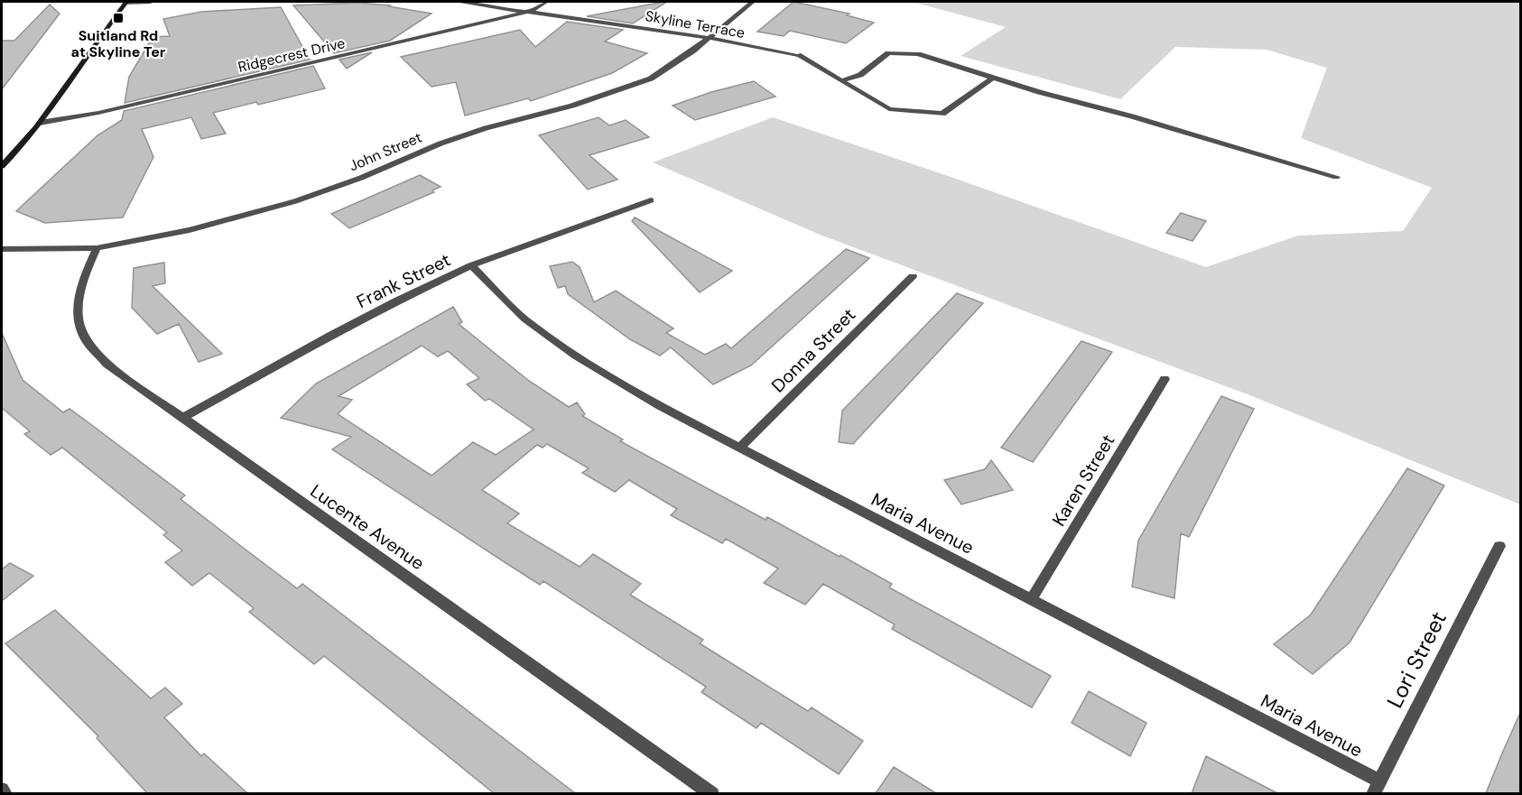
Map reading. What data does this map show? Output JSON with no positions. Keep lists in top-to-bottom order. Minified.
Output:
{"streets":{"street":["Skyline Terrace","Ridgecrest Drive","John Street","Frank Street","Donna Street","Karen Street","Maria Avenue","Lucente Avenue","Lori Street"]},"crossings":[["Skyline Terrace","Ridgecrest Drive"],["Skyline Terrace","John Street"],["John Street","Lucente Avenue"],["Frank Street","Maria Avenue"],["Frank Street","Lucente Avenue"],["Donna Street","Maria Avenue"],["Karen Street","Maria Avenue"],["Maria Avenue","Lori Street"]],"places":{"transit":["Suitland Rd at Skyline Ter"]}}
